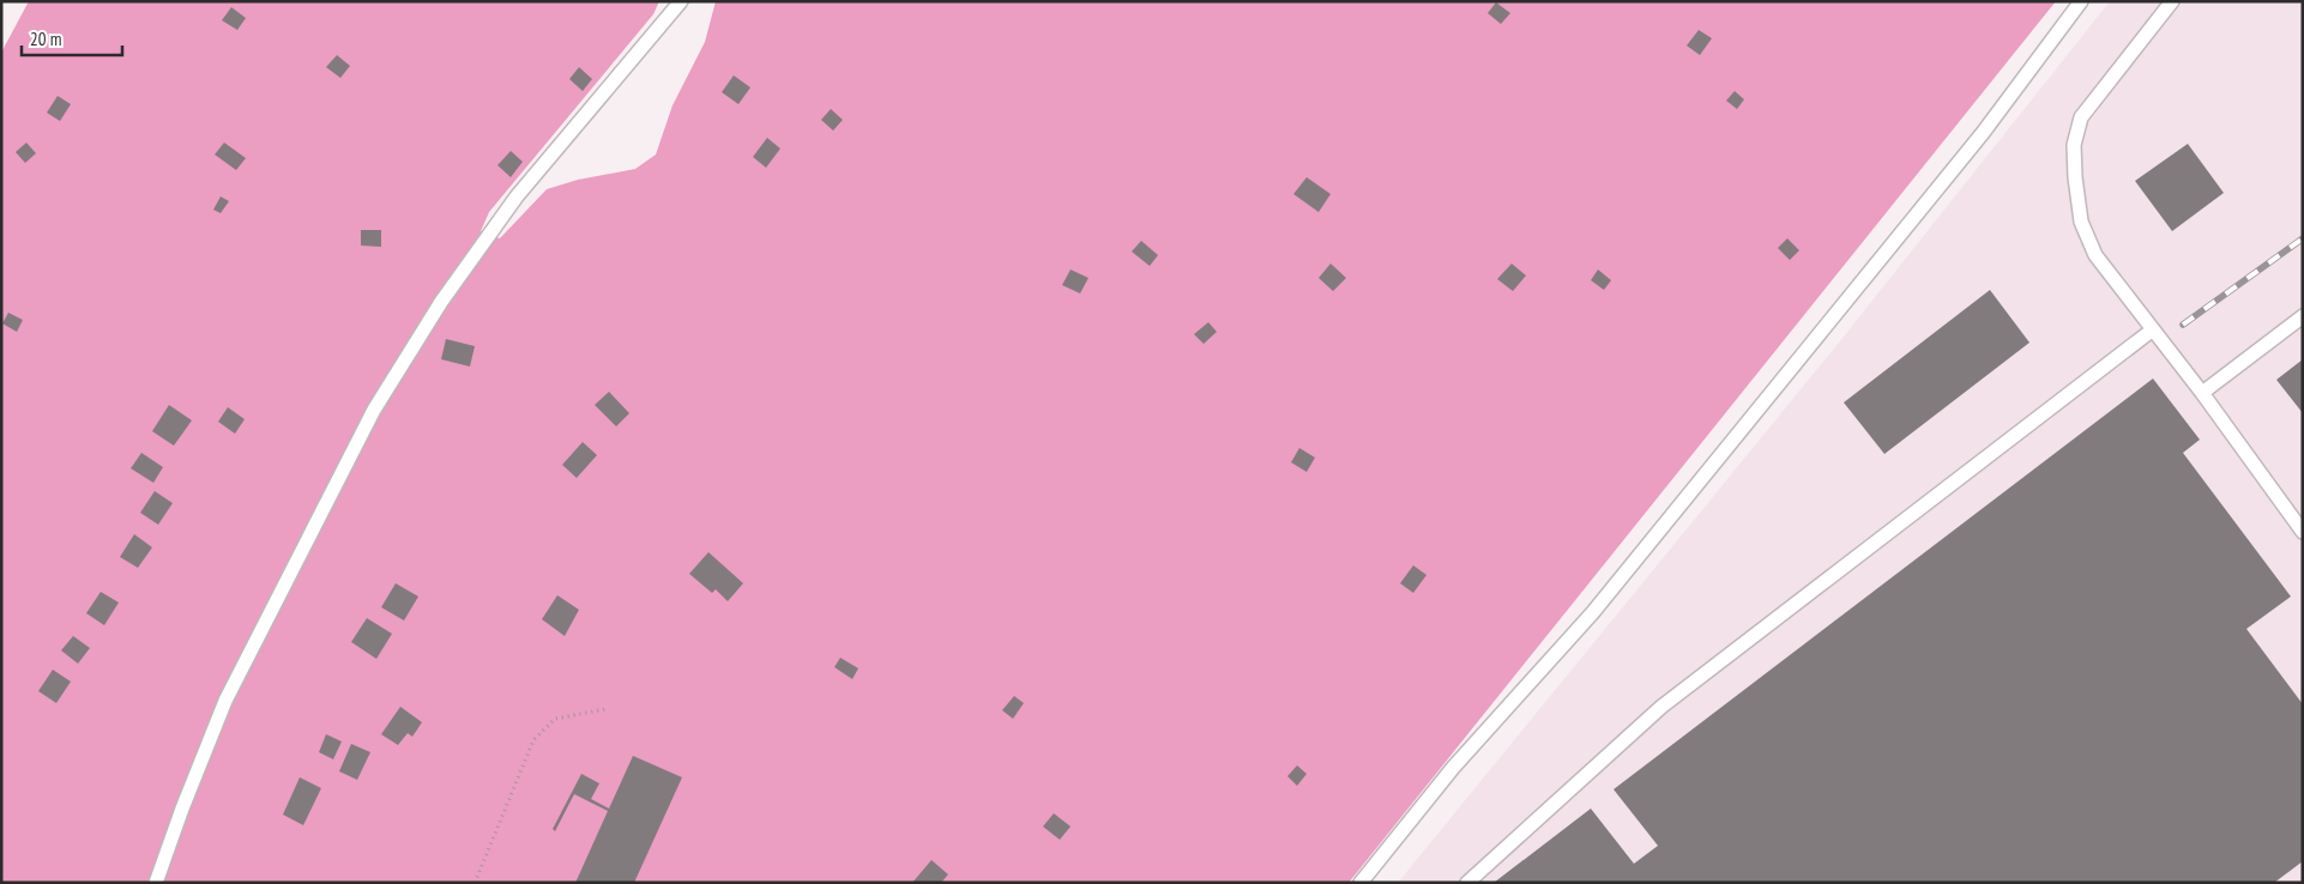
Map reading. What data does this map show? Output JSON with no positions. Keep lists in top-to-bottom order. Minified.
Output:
{"scale_bar":"20 m"}
